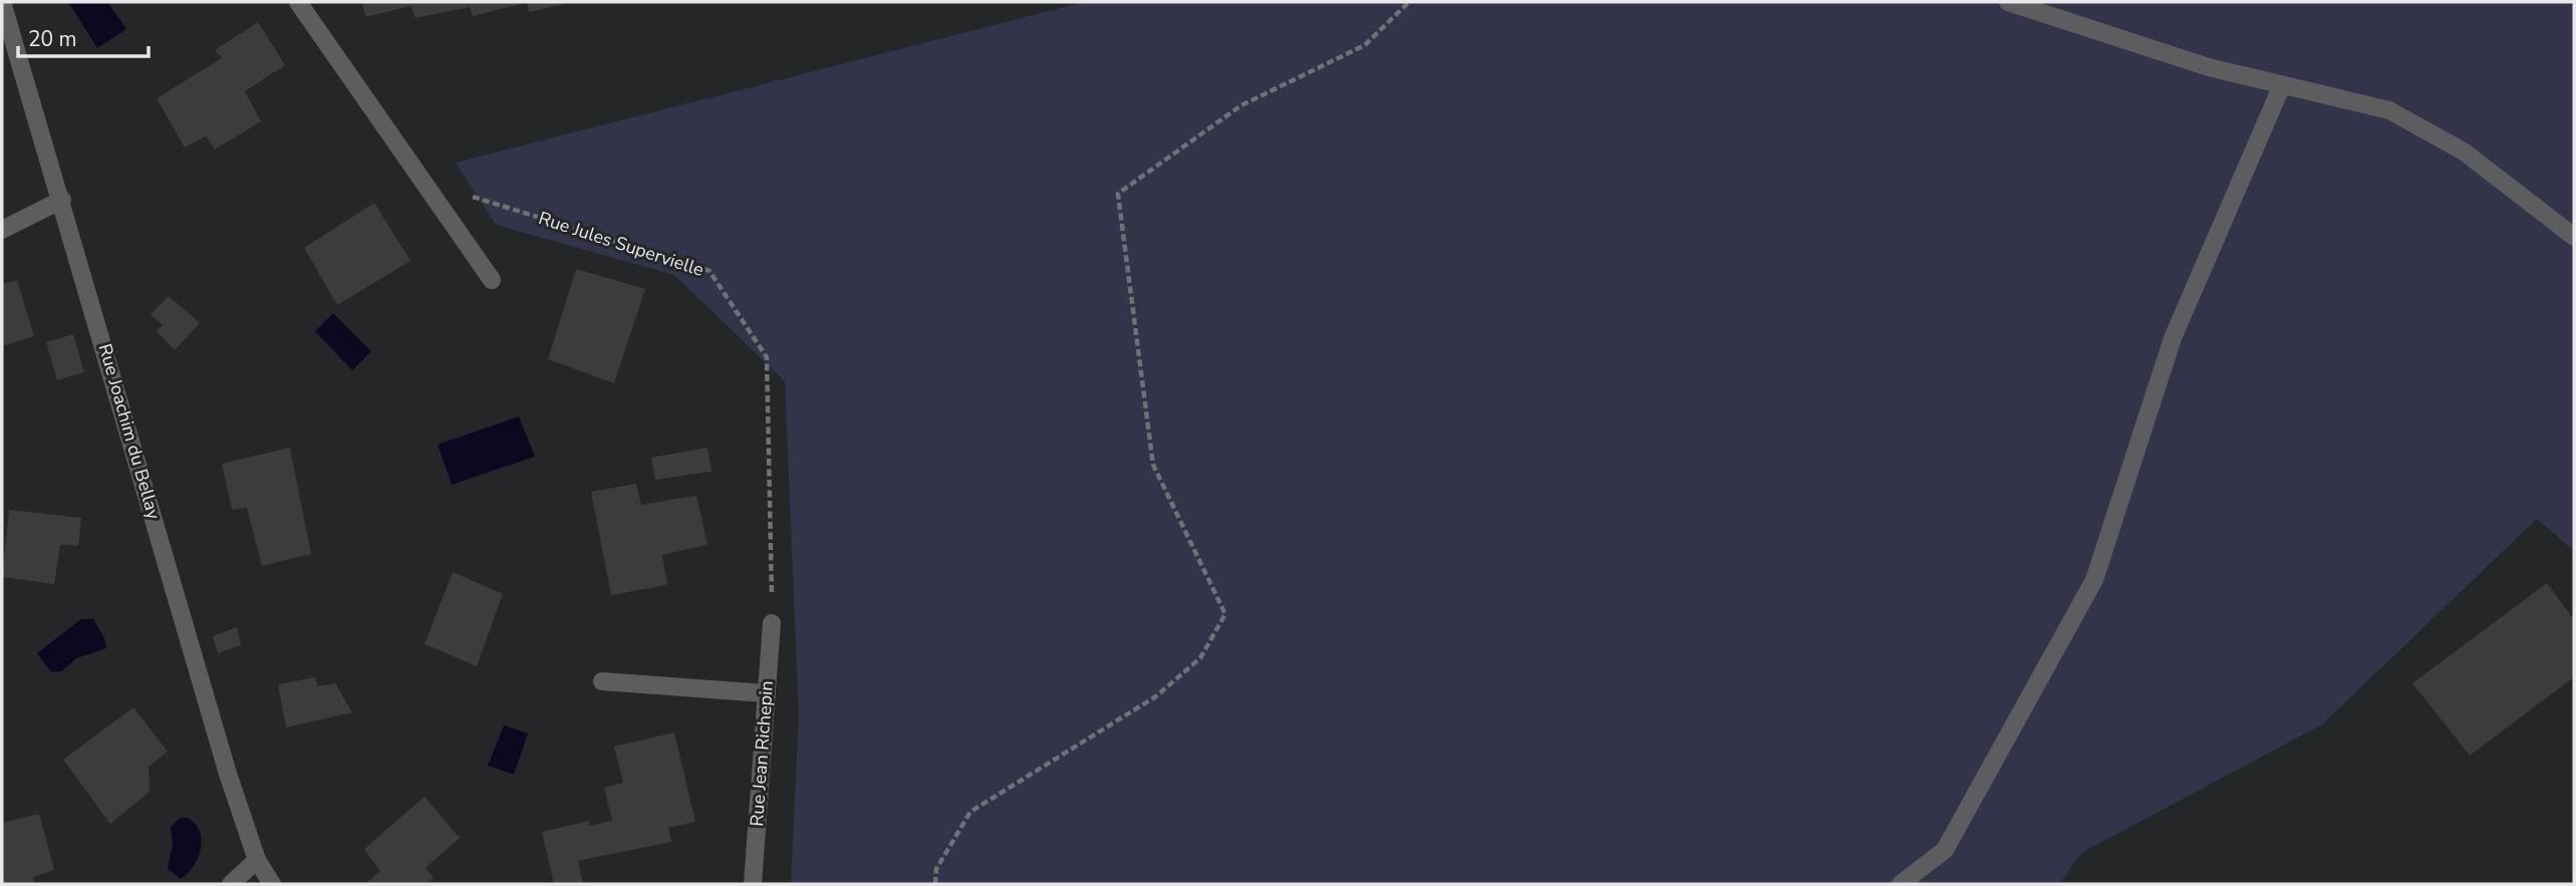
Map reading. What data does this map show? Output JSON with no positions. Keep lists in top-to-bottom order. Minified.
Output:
{"streets":{"street":["Rue Joachim du Bellay","Rue Jean Richepin"],"path":["Rue Jules Supervielle"]},"crossings":[["Rue Jules Supervielle","Rue Jean Richepin"]],"scale_bar":"20 m"}
